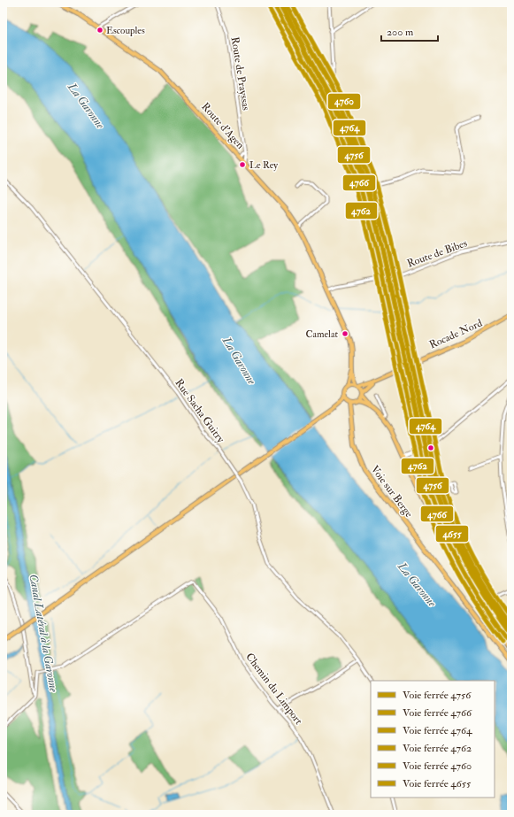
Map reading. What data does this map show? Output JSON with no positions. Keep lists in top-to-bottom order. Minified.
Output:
{"streets":{"main road":["Route d'Agen","Rocade Nord","Voie sur Berge"],"street":["Route de Prayssas","Route de Bibes","Rue Sacha Guitry","Chemin du Limport"]},"crossings":[["Route d'Agen","Route de Bibes"]],"water":["La Garonne","Canal Latéral à la Garonne"],"places":["Escouples","Le Rey","Camelat"],"lines":["rail line 4756","rail line 4764","rail line 4760","rail line 4655","rail line 4766","rail line 4762"],"legend":["Voie ferrée 4756","Voie ferrée 4766","Voie ferrée 4764","Voie ferrée 4762","Voie ferrée 4760","Voie ferrée 4655"],"scale_bar":"200 m"}
